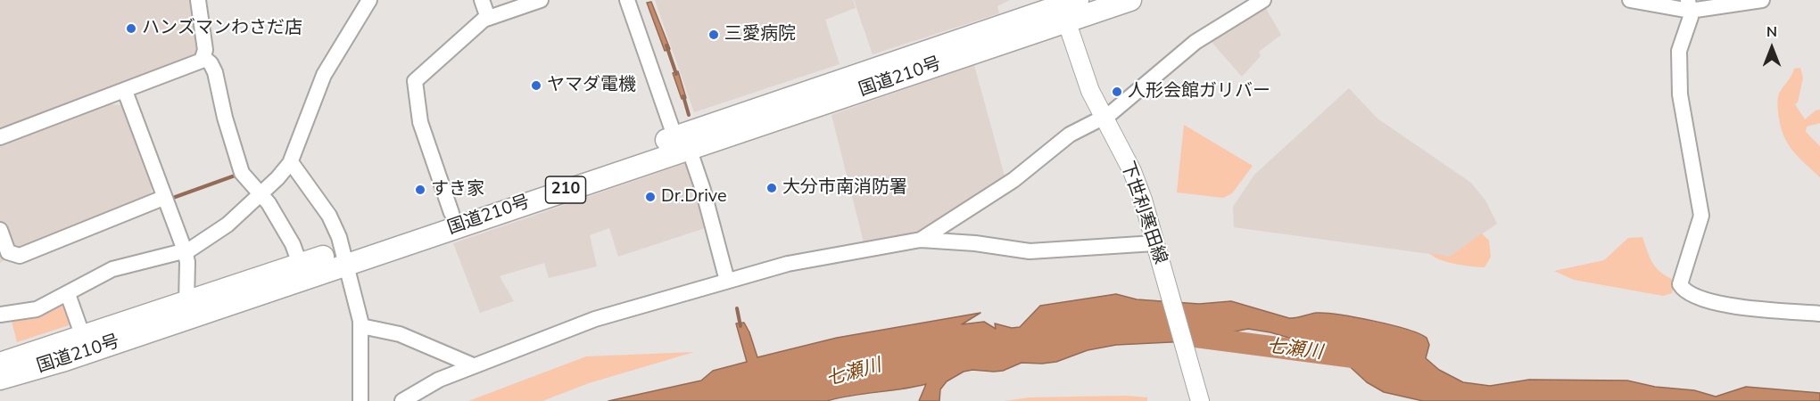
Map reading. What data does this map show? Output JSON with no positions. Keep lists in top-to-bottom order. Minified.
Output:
{"streets":{"highway":["国道210号","210"],"main road":["下世利寒田線"]},"crossings":[["国道210号","下世利寒田線"]],"water":["七瀬川"],"places":["ハンズマンわさだ店","三愛病院","ヤマダ電機","人形会館ガリバー","大分市南消防署","すき家","Dr.Drive"],"north":"top"}
